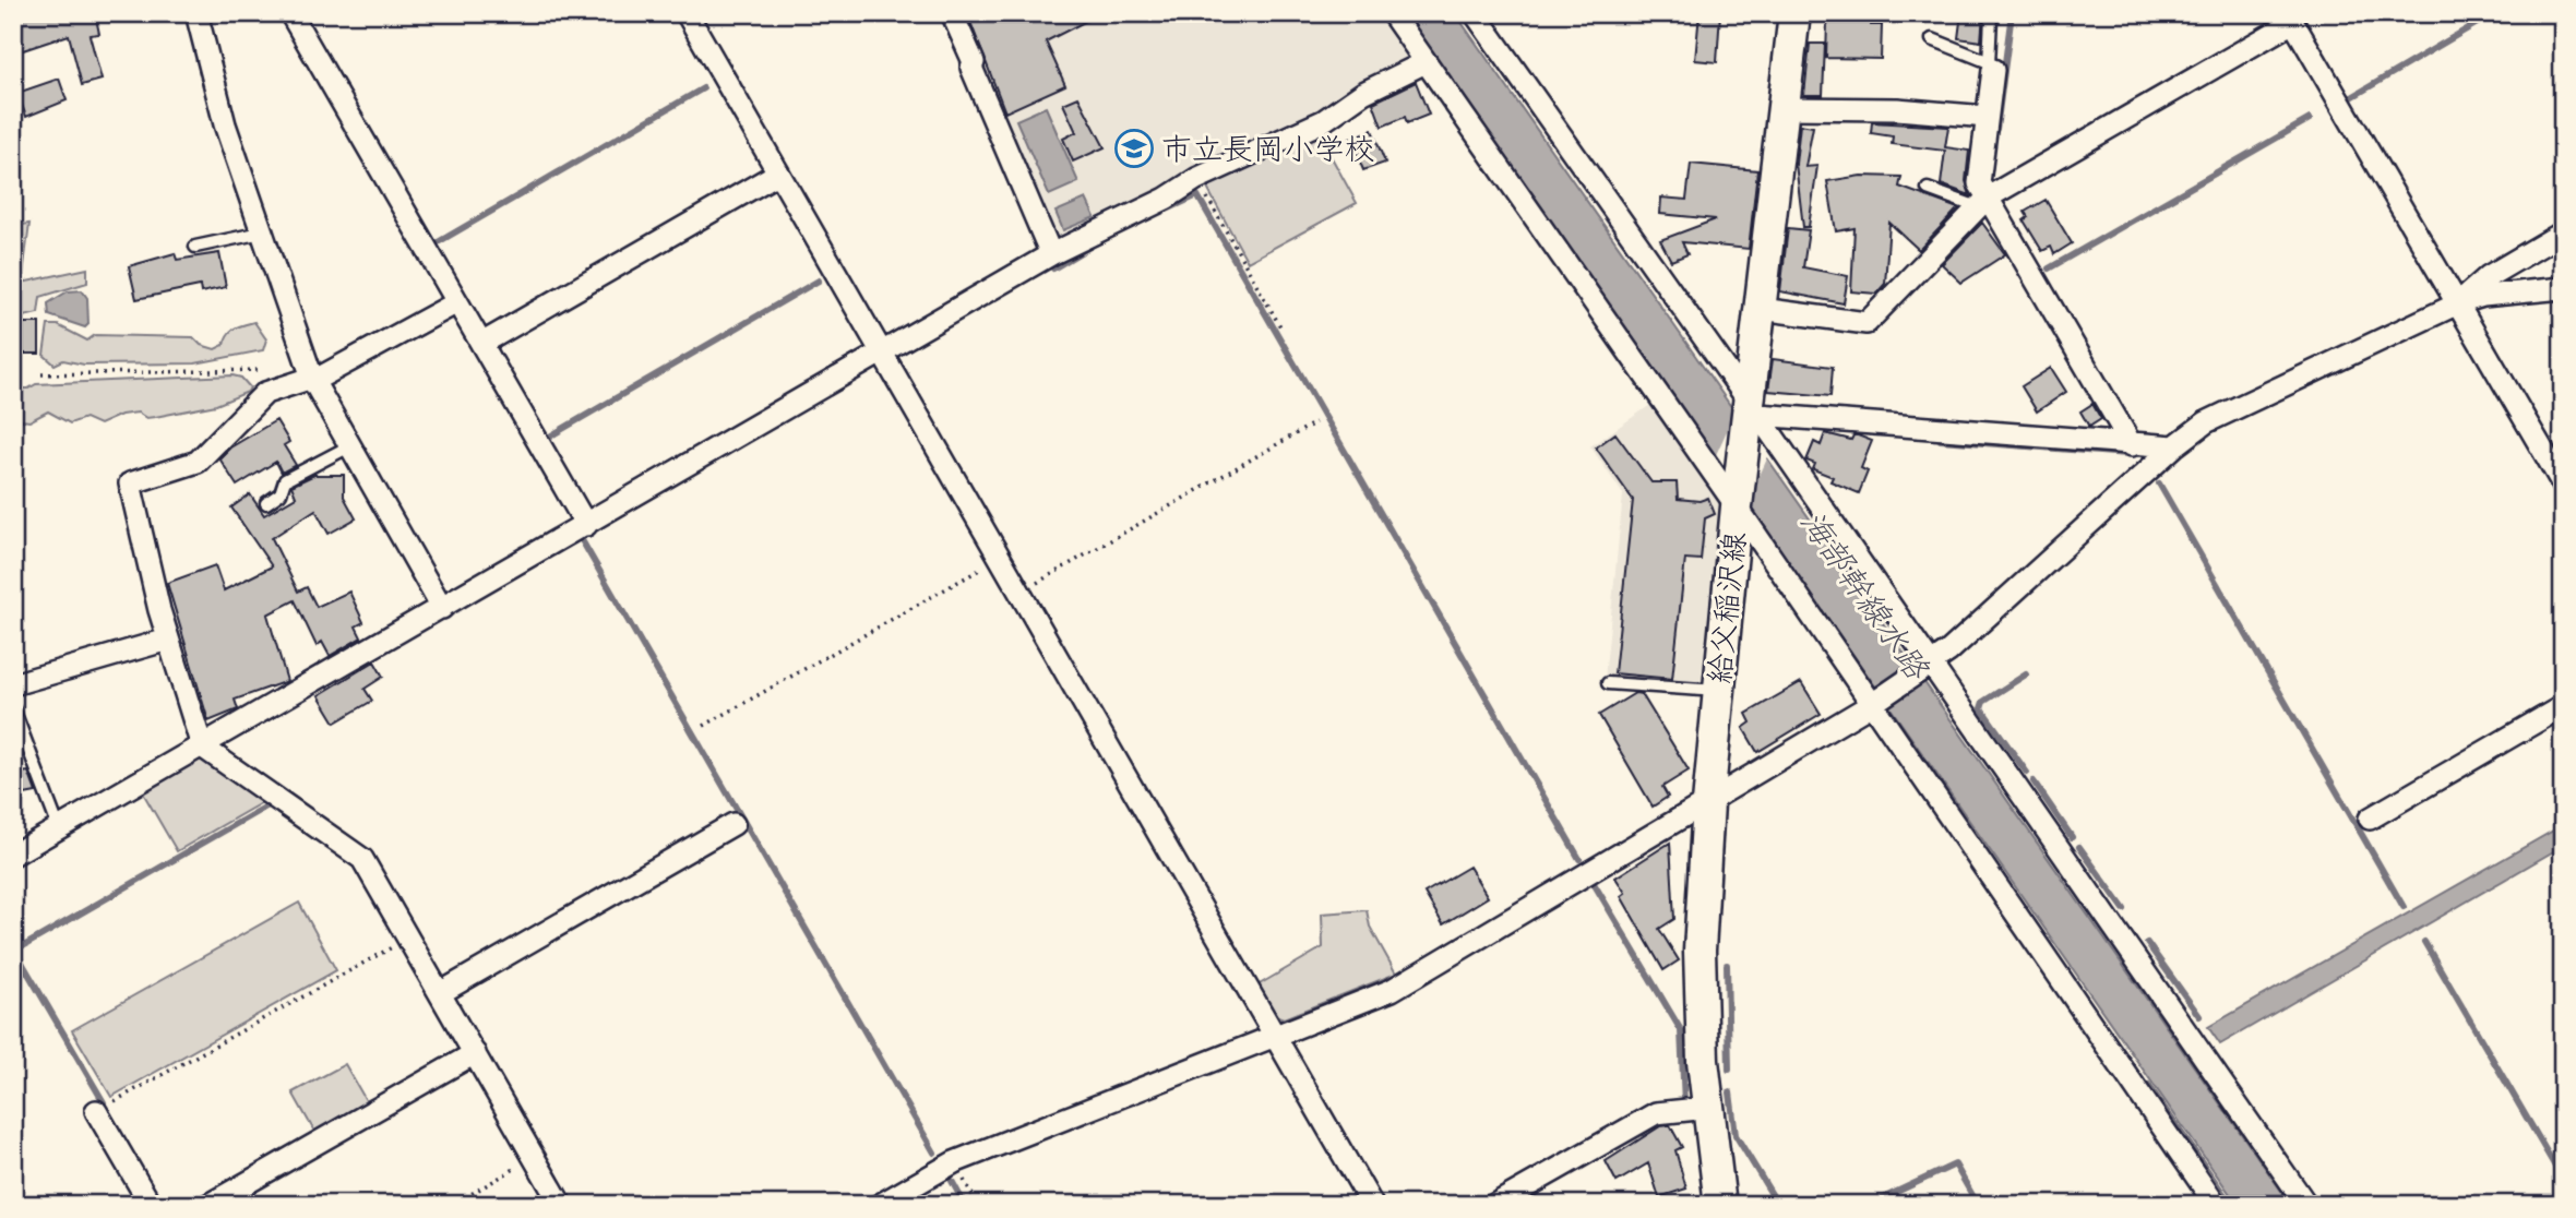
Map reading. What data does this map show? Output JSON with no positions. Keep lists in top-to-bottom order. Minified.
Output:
{"streets":{"main road":["給父稲沢線"]},"water":["海部幹線水路"],"places":{"school or university":["市立長岡小学校"]}}
